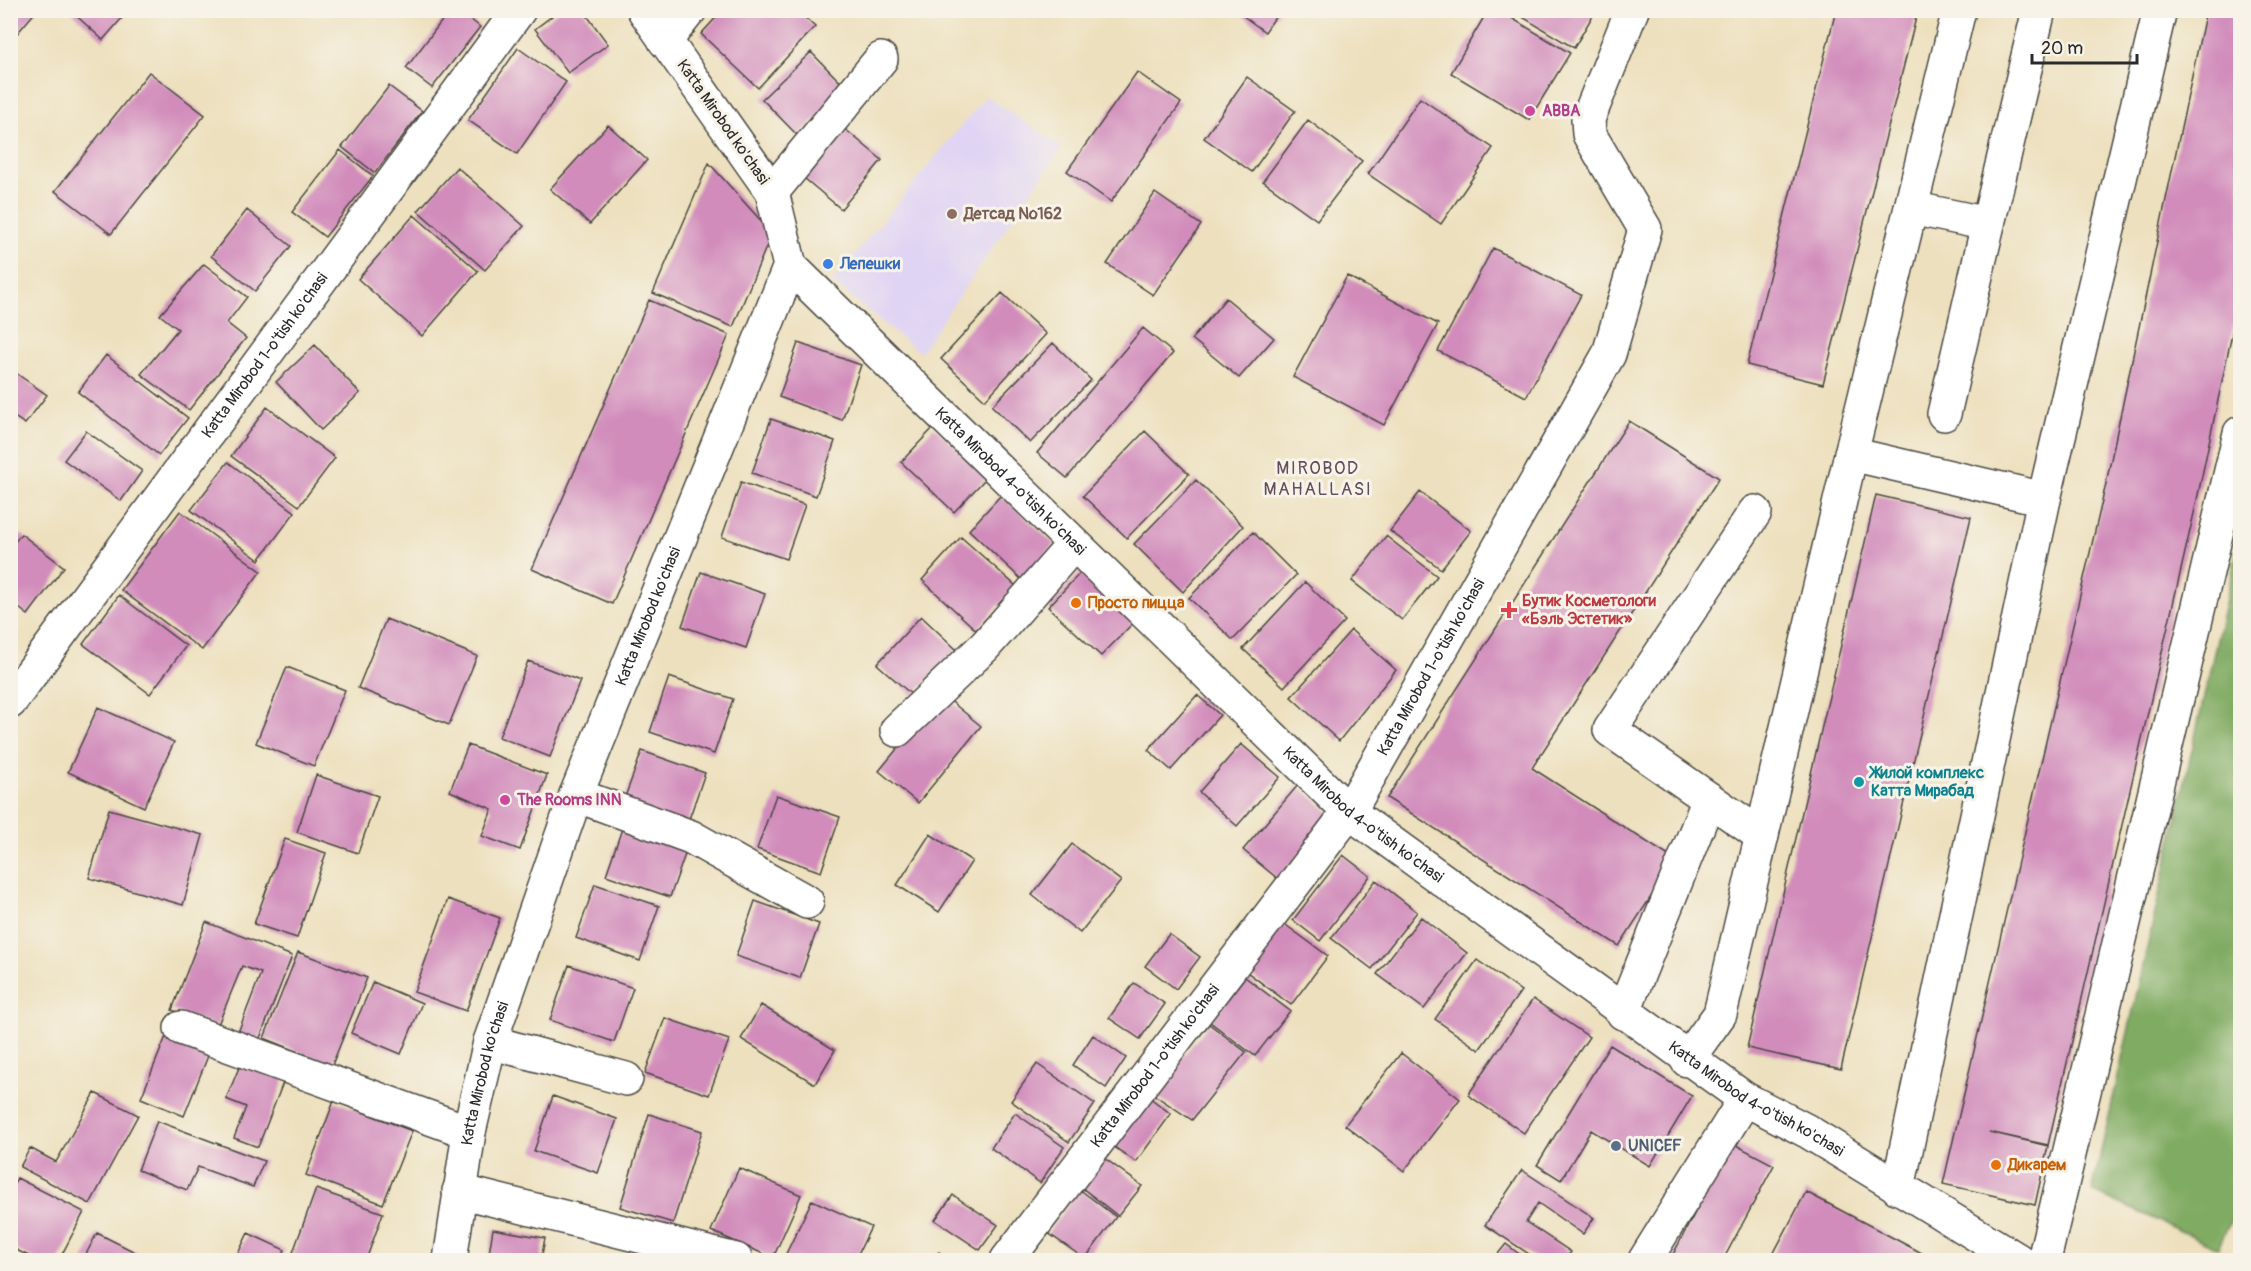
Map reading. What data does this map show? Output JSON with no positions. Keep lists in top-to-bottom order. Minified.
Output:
{"streets":{"street":["Katta Mirobod ko'chasi","Katta Mirobod 1-o'tish ko'chasi","Katta Mirobod 4-o'tish ko'chasi"]},"crossings":[["Katta Mirobod ko'chasi","Katta Mirobod 4-o'tish ko'chasi"],["Katta Mirobod 1-o'tish ko'chasi","Katta Mirobod 4-o'tish ko'chasi"]],"districts":["MIROBOD MAHALLASI"],"places":{"other":["ABBA","Детсад №162","Лепешки","Просто пицца","Жилой комплекс Катта Мирабад","The Rooms INN","UNICEF","Дикарем"],"health":["Бутик Косметологи «Бэль Эстетик»"]},"scale_bar":"20 m"}
